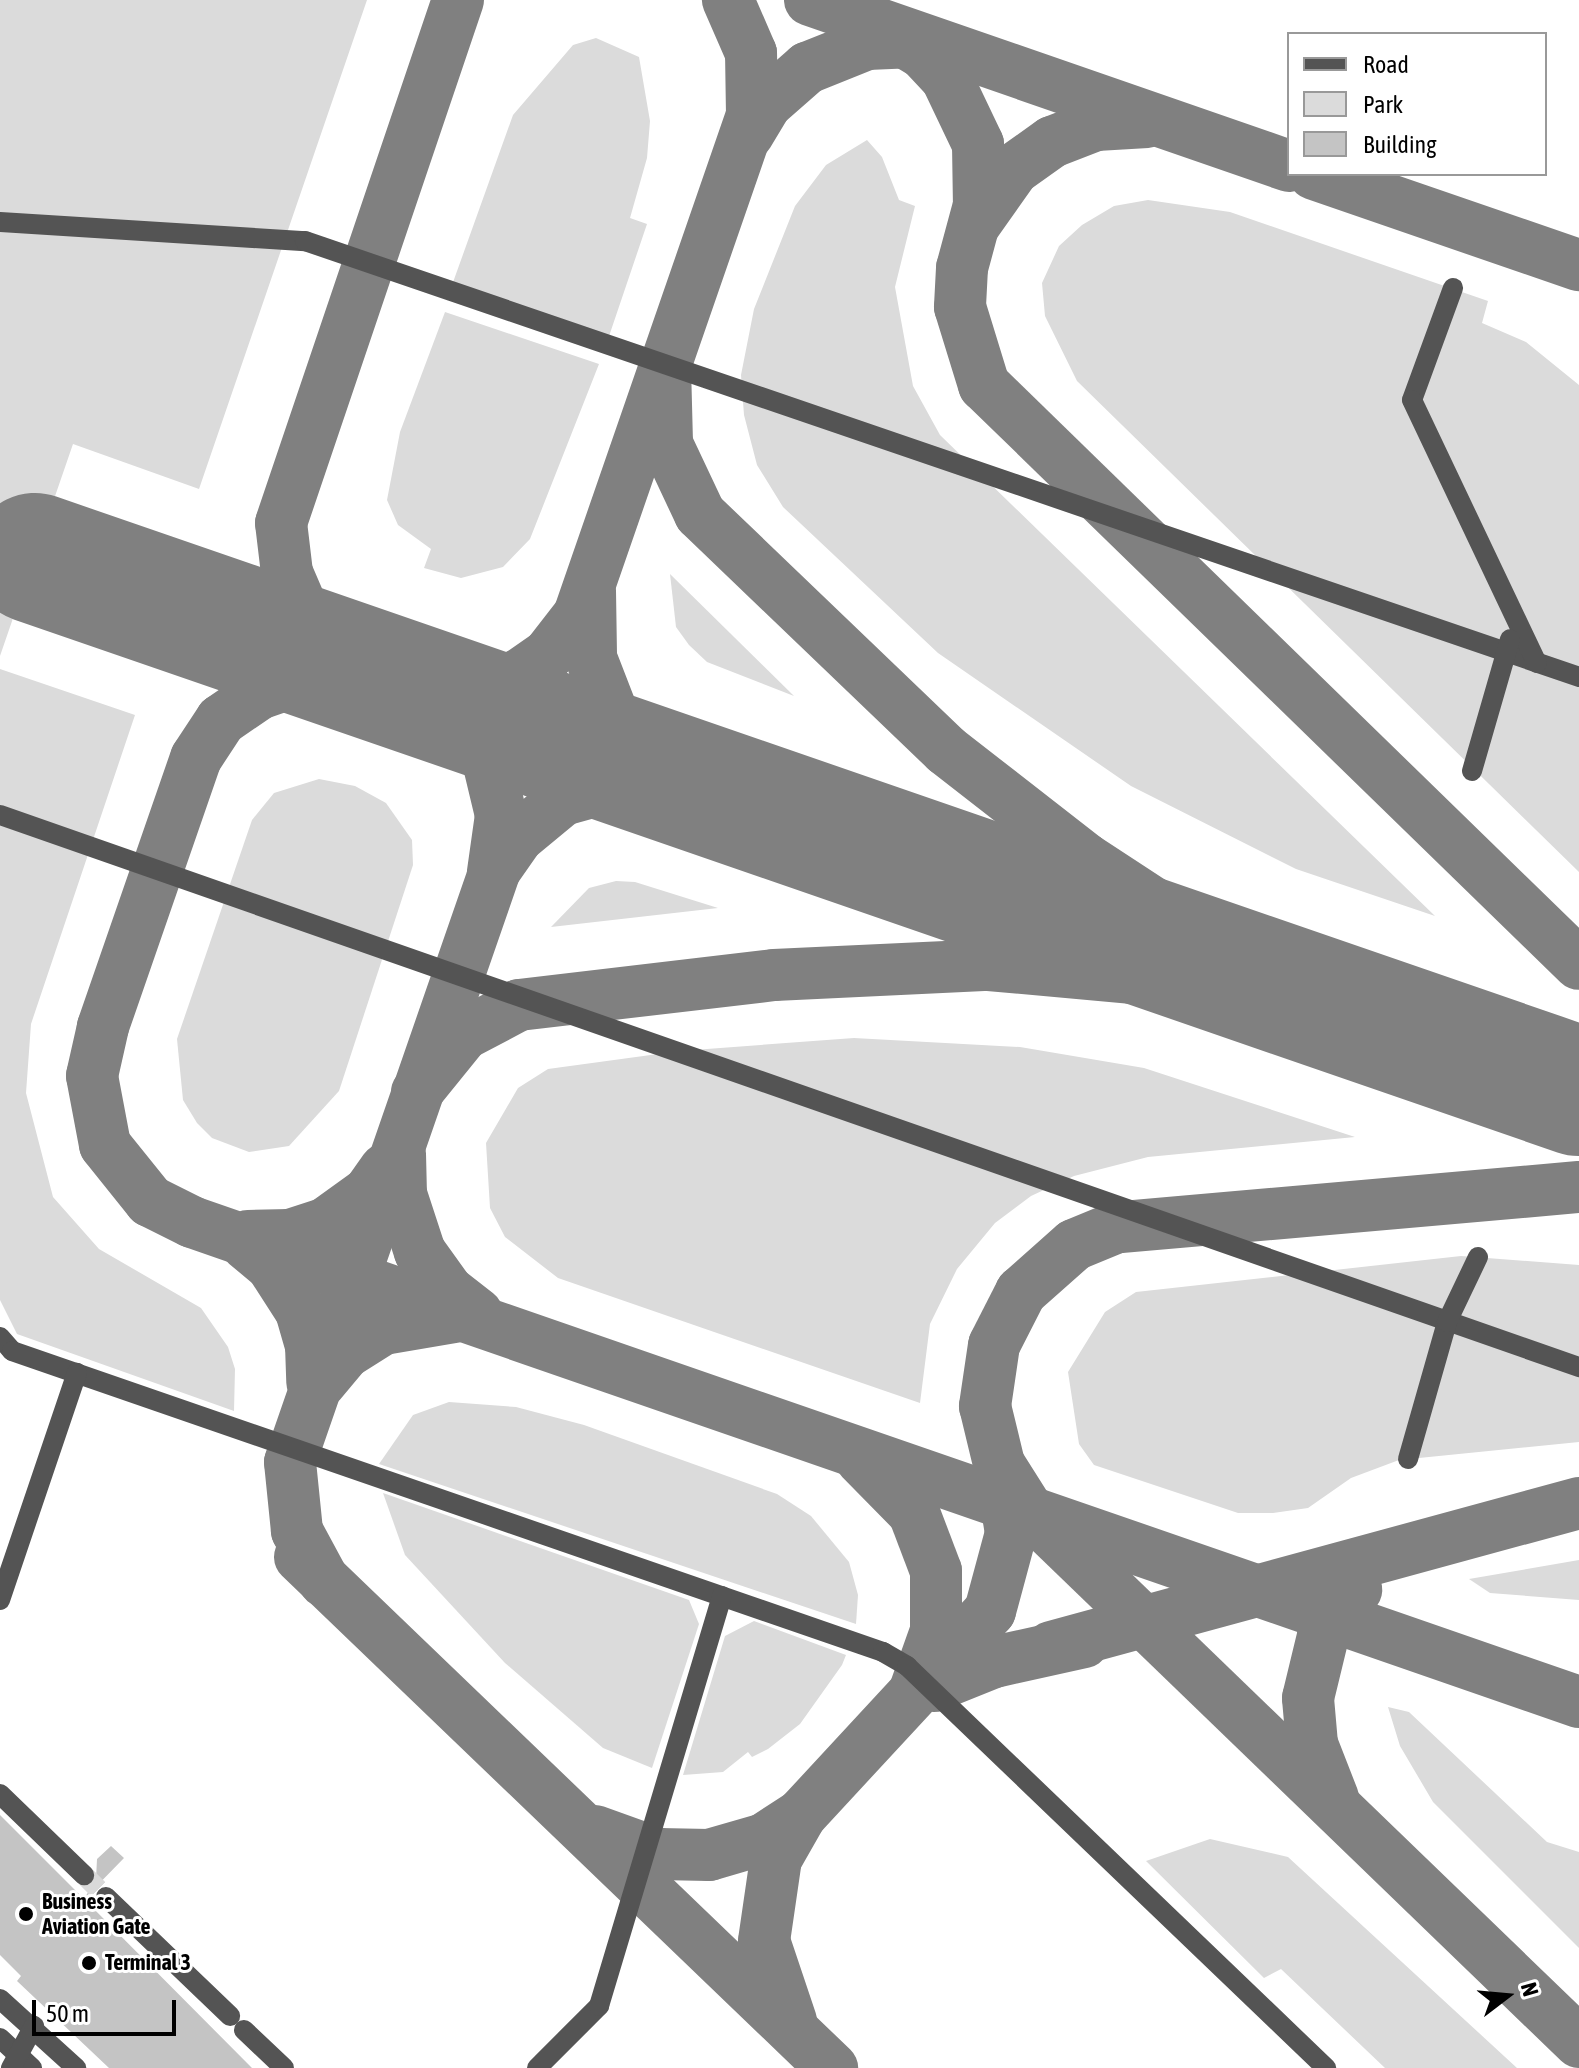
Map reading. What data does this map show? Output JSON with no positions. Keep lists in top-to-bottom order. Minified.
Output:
{"places":["Business Aviation Gate","Terminal 3"],"legend":["Road","Park","Building"],"scale_bar":"50 m","north":"right"}
